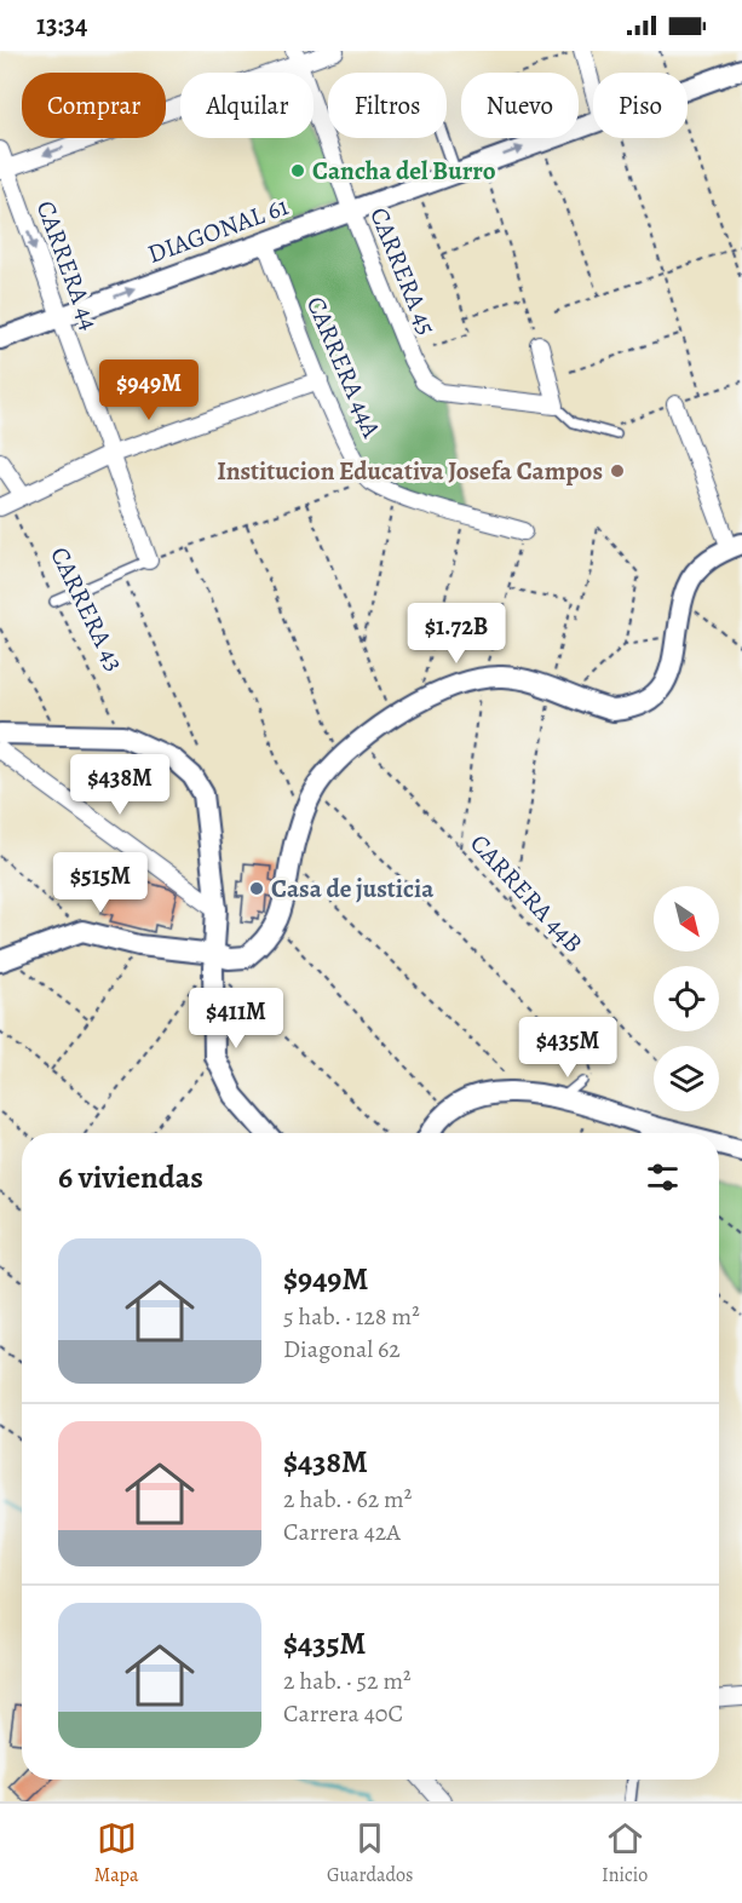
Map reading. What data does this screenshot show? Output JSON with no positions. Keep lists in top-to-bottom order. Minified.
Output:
{"streets":{"street":["DIAGONAL 61","CARRERA 44","CARRERA 45","CARRERA 44A"],"path":["CARRERA 43","CARRERA 44B"]},"crossings":[["DIAGONAL 61","CARRERA 44"],["DIAGONAL 61","CARRERA 45"],["DIAGONAL 61","CARRERA 44A"]],"one_way":["CARRERA 44"],"places":["Cancha del Burro","Institucion Educativa Josefa Campos","Casa de justicia"],"north":"bottom right","page":{"status":"13:34","chip":["Comprar","Alquilar","Filtros","Nuevo","Piso"],"price":["$949M","$1.72B","$438M","$515M","$411M","$435M"],"heading":"6 viviendas","list":[{"name":"$949M","note":"5 hab. · 128 m² · Diagonal 62"},{"name":"$438M","note":"2 hab. · 62 m² · Carrera 42A"},{"name":"$435M","note":"2 hab. · 52 m² · Carrera 40C"}],"tabs":["Mapa","Guardados","Inicio"]}}
